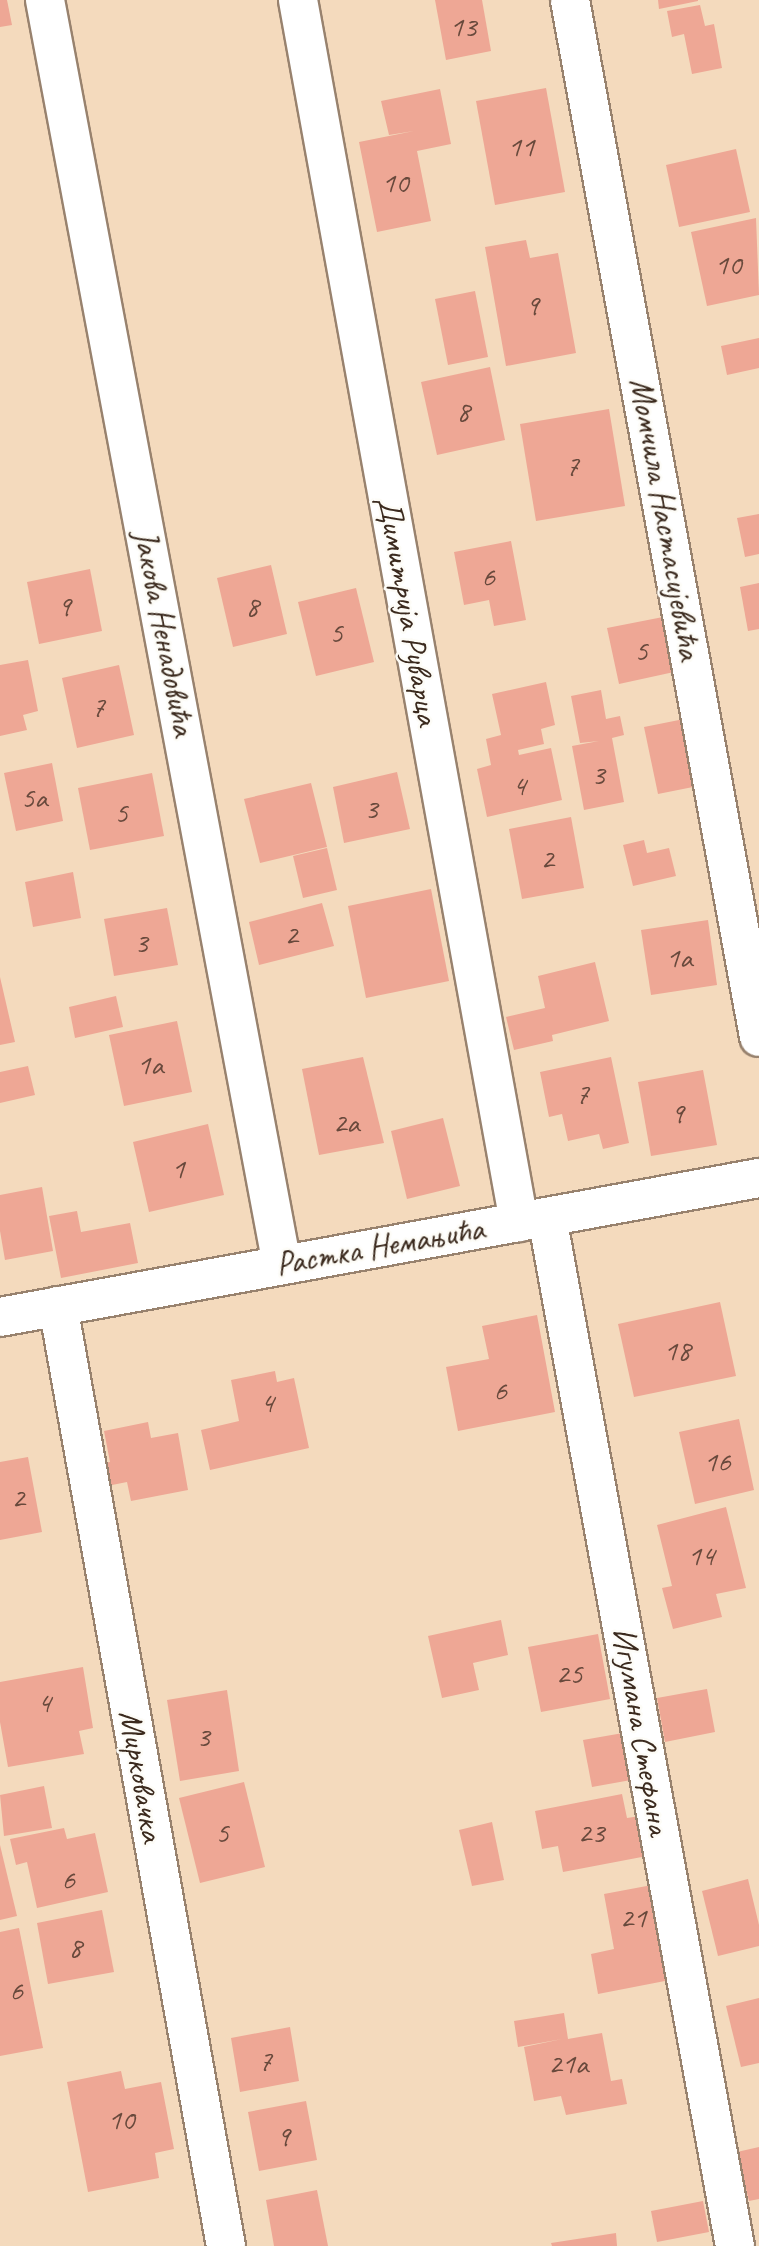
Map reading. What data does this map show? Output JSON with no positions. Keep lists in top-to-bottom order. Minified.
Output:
{"streets":{"street":["Момчила Настасијевића","Димитрија Руварца","Јакова Ненадовића","Растка Немањића","Игумана Стефана","Мирковачка"]},"crossings":[["Димитрија Руварца","Растка Немањића"],["Димитрија Руварца","Игумана Стефана"],["Јакова Ненадовића","Растка Немањића"],["Растка Немањића","Игумана Стефана"],["Растка Немањића","Мирковачка"]],"house_numbers":["13","11","10","10","9","8","7","6","9","8","5","5","7","3","4","5a","3","5","2","2","3","1a","1a","7","9","2a","1","18","6","4","16","2","14","25","4","3","5","23","6","21","8","6","7","21a","10","9"]}
